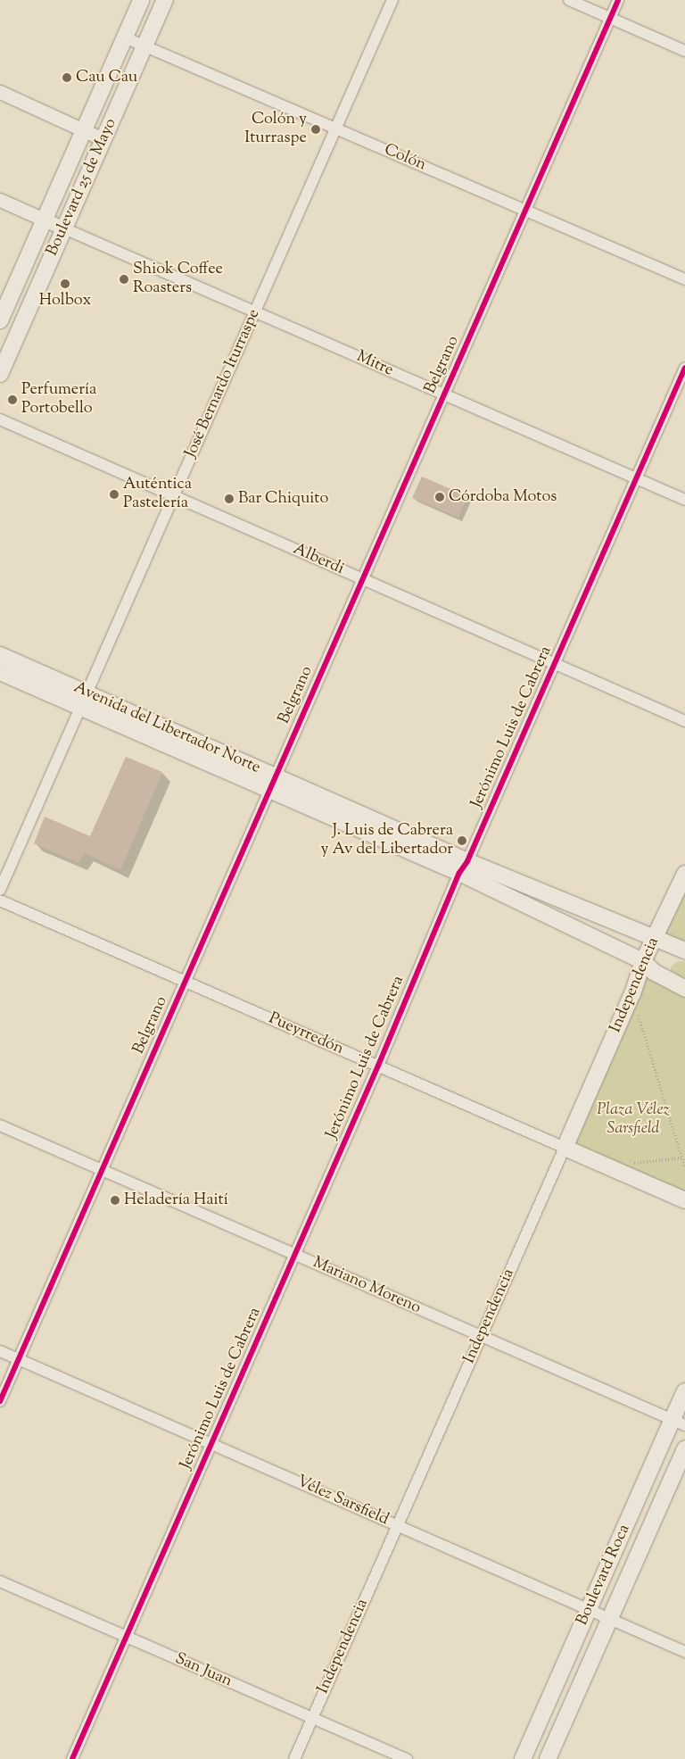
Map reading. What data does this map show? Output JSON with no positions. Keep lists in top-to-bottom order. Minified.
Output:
{"streets":{"main road":["Boulevard 25 de Mayo","Avenida del Libertador Norte","Independencia","Pueyrredón","Boulevard Roca"],"street":["Colón","Mitre","Belgrano","José Bernardo Iturraspe","Alberdi","Jerónimo Luis de Cabrera","Mariano Moreno","Vélez Sarsfield","San Juan"]},"crossings":[["Colón","Boulevard 25 de Mayo"],["Colón","Belgrano"],["Colón","José Bernardo Iturraspe"],["Boulevard 25 de Mayo","Mitre"],["Mitre","Belgrano"],["Mitre","José Bernardo Iturraspe"],["Mitre","Jerónimo Luis de Cabrera"],["Belgrano","Alberdi"],["Belgrano","Avenida del Libertador Norte"],["Belgrano","Pueyrredón"],["Belgrano","Mariano Moreno"],["Belgrano","Vélez Sarsfield"],["José Bernardo Iturraspe","Alberdi"],["José Bernardo Iturraspe","Avenida del Libertador Norte"],["Alberdi","Jerónimo Luis de Cabrera"],["Jerónimo Luis de Cabrera","Avenida del Libertador Norte"],["Jerónimo Luis de Cabrera","Pueyrredón"],["Jerónimo Luis de Cabrera","Mariano Moreno"],["Jerónimo Luis de Cabrera","Vélez Sarsfield"],["Jerónimo Luis de Cabrera","San Juan"],["Avenida del Libertador Norte","Independencia"],["Independencia","Pueyrredón"],["Independencia","Mariano Moreno"],["Independencia","Vélez Sarsfield"],["Independencia","San Juan"],["Mariano Moreno","Boulevard Roca"],["Vélez Sarsfield","Boulevard Roca"]],"parks":["Plaza Vélez Sarsfield"],"places":["Cau Cau","Colón y Iturraspe","Shiok Coffee Roasters","Holbox","Perfumería Portobello","Auténtica Pastelería","Córdoba Motos","Bar Chiquito","J. Luis de Cabrera y Av del Libertador","Heladería Haití"]}
